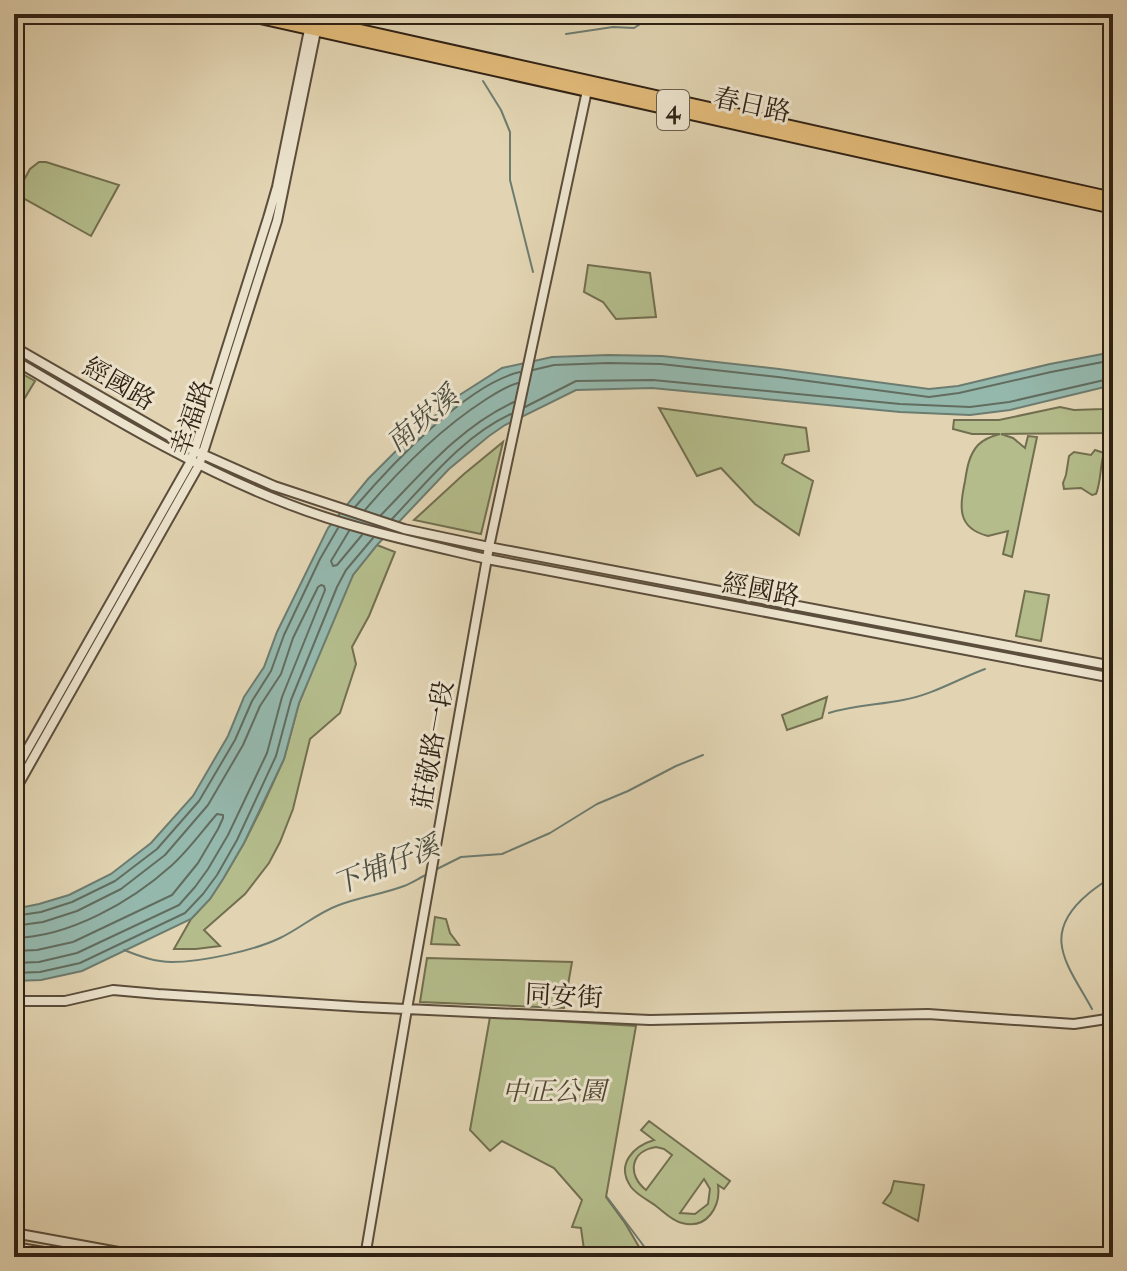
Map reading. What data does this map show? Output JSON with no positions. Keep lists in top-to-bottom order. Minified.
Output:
{"streets":{"main road":["春日路","4"],"street":["經國路","幸福路","莊敬路一段","同安街"]},"crossings":[["春日路","幸福路"],["春日路","莊敬路一段"],["經國路","幸福路"],["經國路","莊敬路一段"],["莊敬路一段","同安街"]],"water":["南崁溪","下埔仔溪"],"parks":["中正公園"]}
